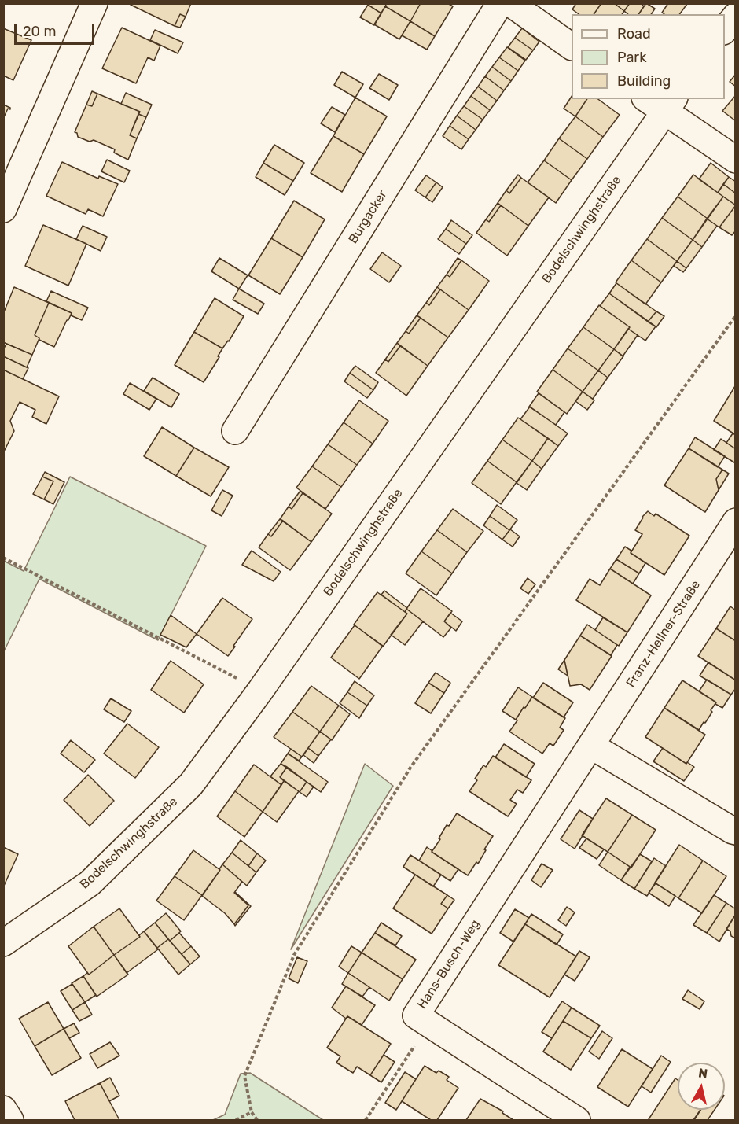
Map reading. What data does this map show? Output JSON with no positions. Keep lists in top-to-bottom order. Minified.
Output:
{"streets":{"street":["Burgacker","Bodelschwinghstraße","Franz-Hellner-Straße","Hans-Busch-Weg"]},"crossings":[["Franz-Hellner-Straße","Hans-Busch-Weg"]],"legend":["Road","Park","Building"],"scale_bar":"20 m","north":"top"}
